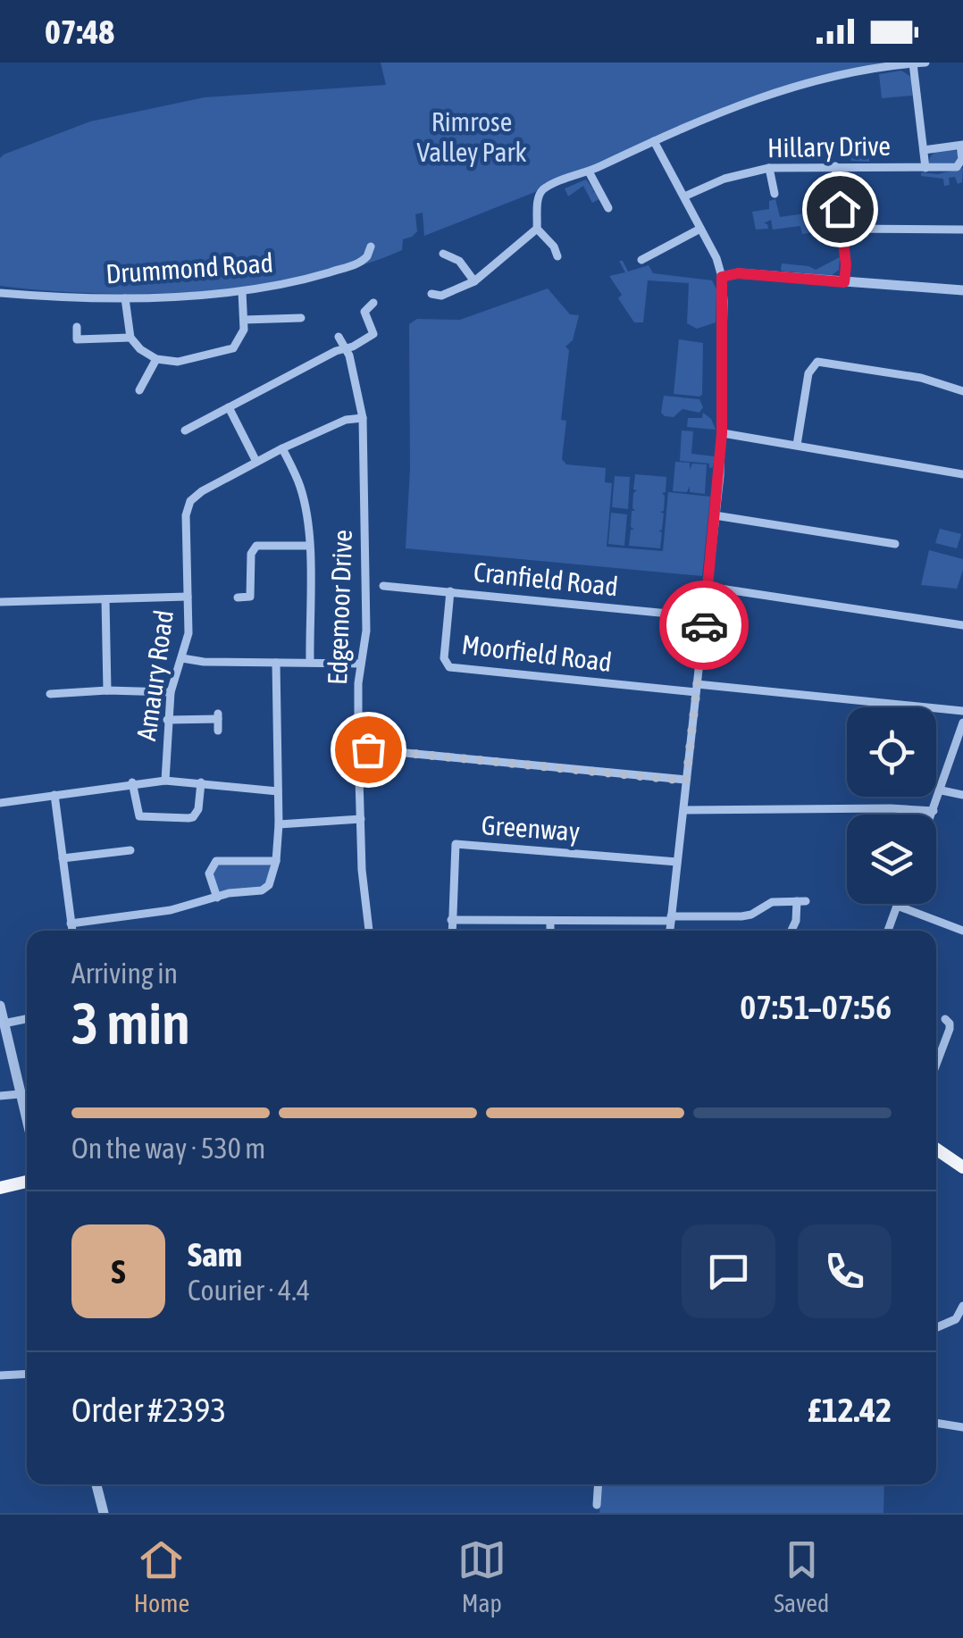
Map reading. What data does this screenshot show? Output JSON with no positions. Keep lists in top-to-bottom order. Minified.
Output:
{"streets":{"street":["Hillary Drive","Drummond Road","Cranfield Road","Edgemoor Drive","Moorfield Road","Amaury Road","Greenway"]},"crossings":[["Cranfield Road","Moorfield Road"],["Edgemoor Drive","Amaury Road"]],"parks":["Rimrose Valley Park"],"page":{"status":"07:48","heading":["3 min","Arriving in","07:51–07:56"],"panel":["Sam","Courier · 4.4","Order #2393","£12.42"],"bar":"On the way · 530 m","round":"S","tabs":["Home","Map","Saved"]}}
